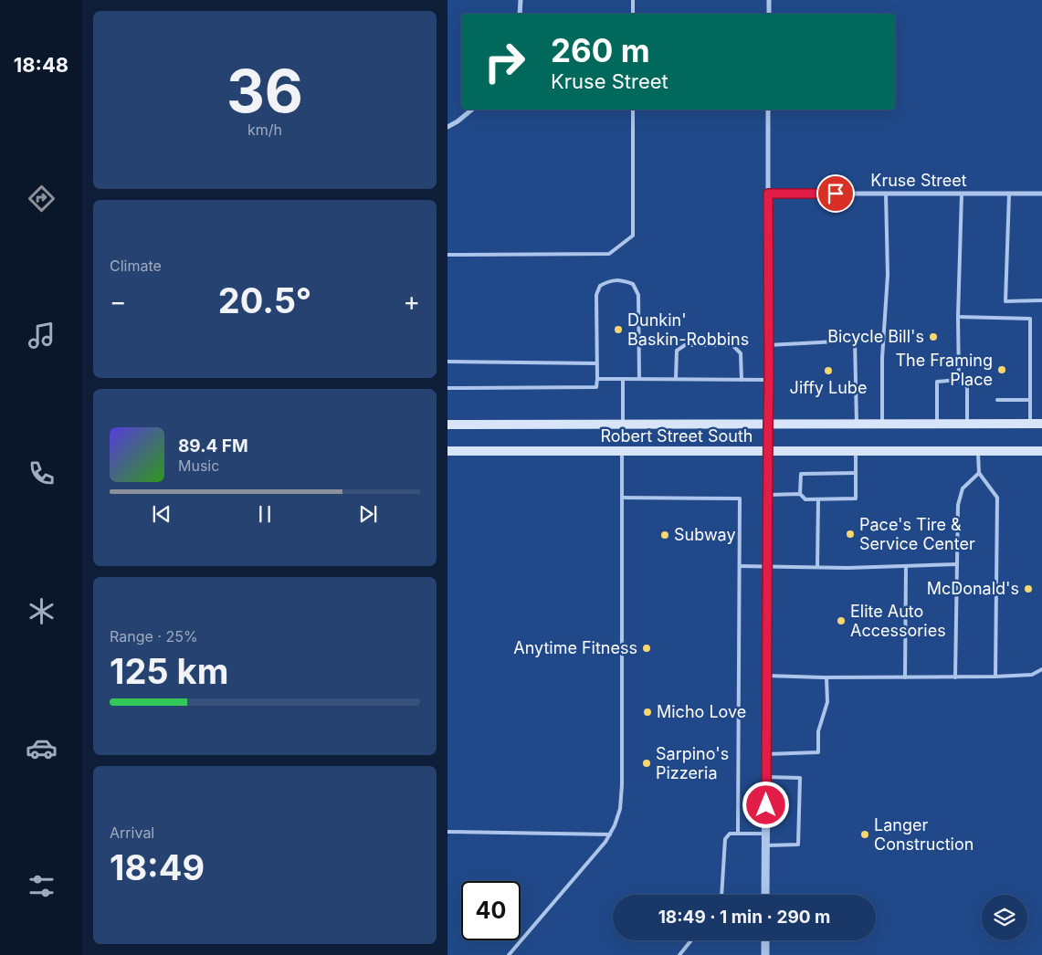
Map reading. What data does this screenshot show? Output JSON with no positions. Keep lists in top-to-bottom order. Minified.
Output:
{"streets":{"main road":["Robert Street South"],"street":["Kruse Street"]},"places":["Dunkin' Baskin-Robbins","Bicycle Bill's","The Framing Place","Jiffy Lube","Pace's Tire & Service Center","Subway","McDonald's","Elite Auto Accessories","Anytime Fitness","Micho Love","Sarpino's Pizzeria","Langer Construction"],"page":{"tabs":"18:48","tile":[["36","km/h"],"Climate",["Range · 25%","125 km"],["Arrival","18:49"]],"turn":["260 m","Kruse Street"],"heat":["−","20.5°","+"],"song":["89.4 FM","Music"],"limit":"40","trip":"18:49 · 1 min · 290 m"}}
